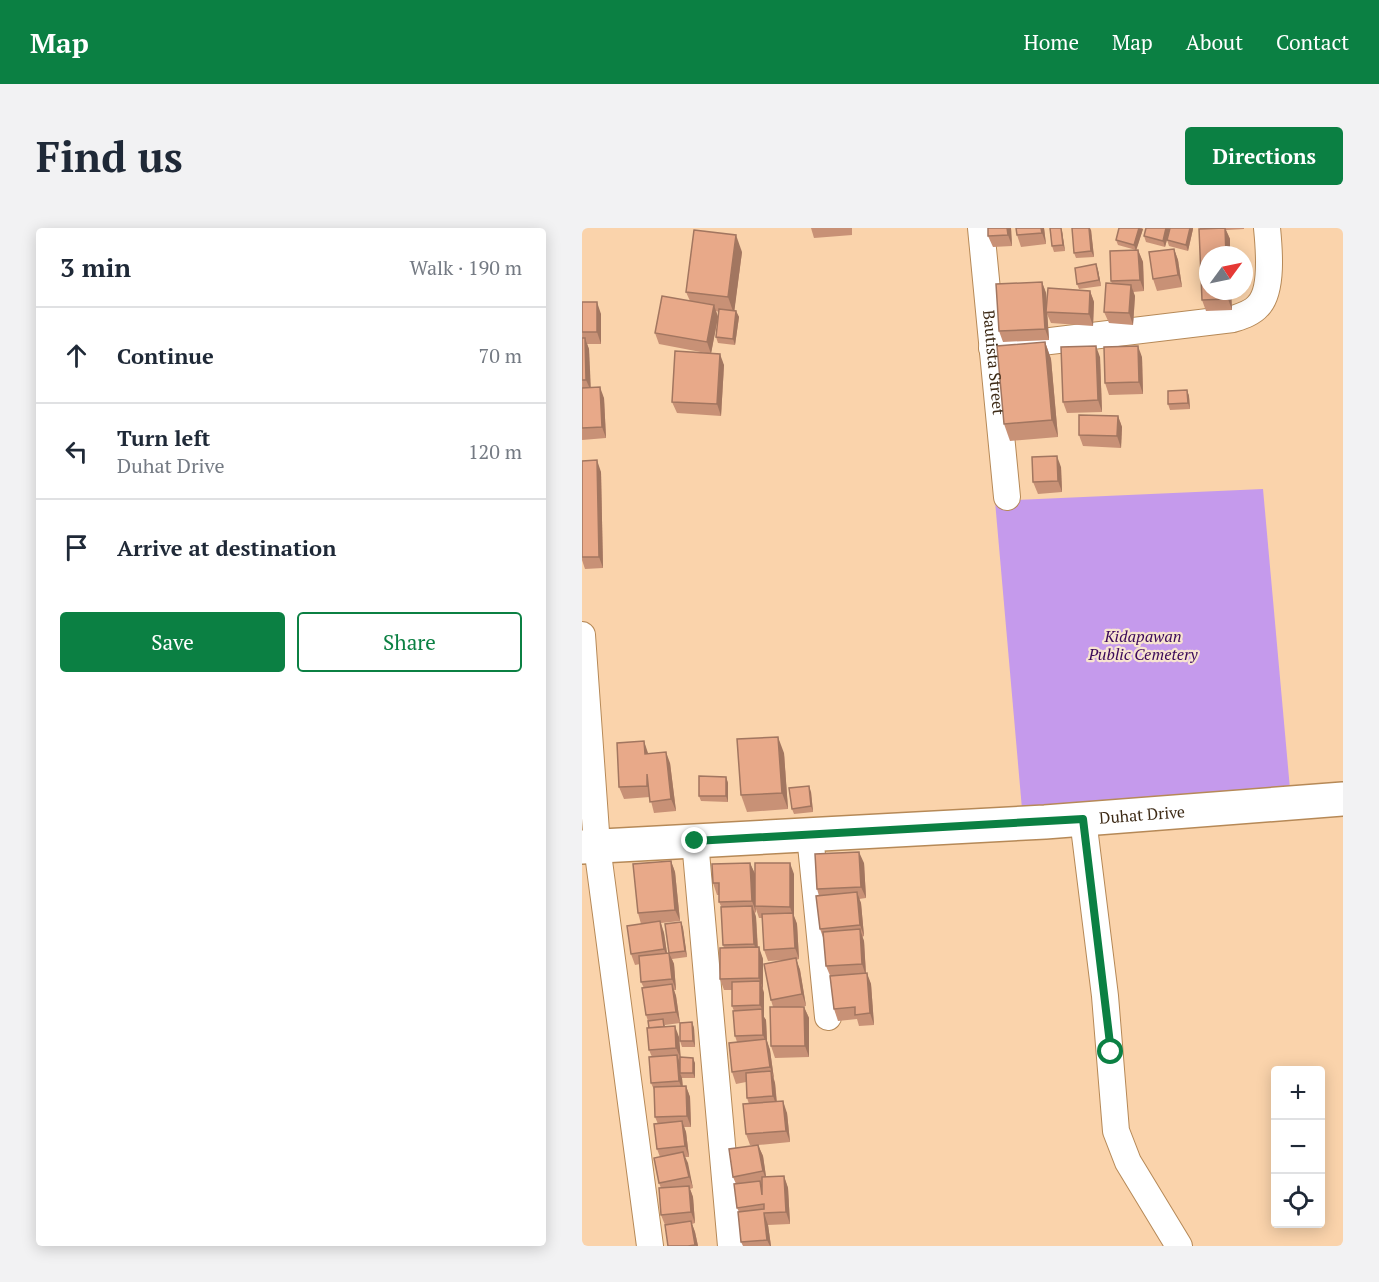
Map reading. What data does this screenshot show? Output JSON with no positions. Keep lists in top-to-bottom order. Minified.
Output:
{"streets":{"street":["Bautista Street","Duhat Drive"]},"parks":["Kidapawan Public Cemetery"],"north":"top right","page":{"header":"Map","nav":["Home","Map","About","Contact"],"buttons":["Directions",["Save","Share"]],"title":"Find us","heading":["3 min","Walk · 190 m"],"list":[["Continue","70 m"],["Turn left","Duhat Drive","120 m"],"Arrive at destination"],"map_buttons":["+","−"]}}
